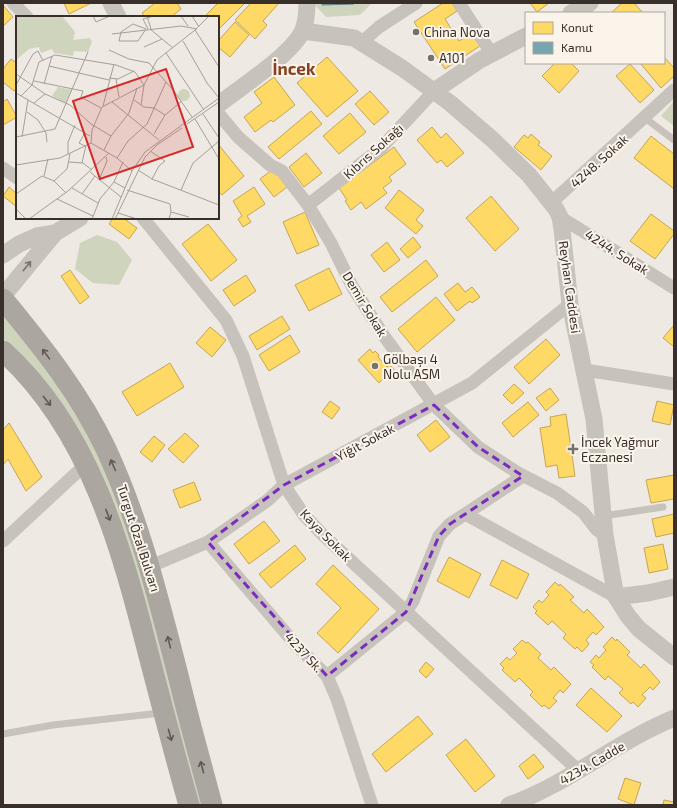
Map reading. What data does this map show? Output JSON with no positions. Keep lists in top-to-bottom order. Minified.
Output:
{"streets":{"main road":["Turgut Özal Bulvarı"],"street":["Kıbrıs Sokağı","4248. Sokak","4244. Sokak","Reyhan Caddesi","Demir Sokak","Yiğit Sokak","Kaya Sokak","4237 Sk.","4234. Cadde"]},"crossings":[["Kıbrıs Sokağı","Reyhan Caddesi"],["Kıbrıs Sokağı","Demir Sokak"],["4248. Sokak","Reyhan Caddesi"],["4244. Sokak","Reyhan Caddesi"],["Reyhan Caddesi","Demir Sokak"],["Reyhan Caddesi","Yiğit Sokak"],["Demir Sokak","Yiğit Sokak"],["Yiğit Sokak","Kaya Sokak"],["Yiğit Sokak","Turgut Özal Bulvarı"],["Yiğit Sokak","4237 Sk."],["Kaya Sokak","4234. Cadde"]],"districts":["İncek"],"places":{"other":["China Nova","A101","Gölbaşı 4 Nolu ASM"],"health":["İncek Yağmur Eczanesi"]},"legend":["Konut","Kamu"]}
